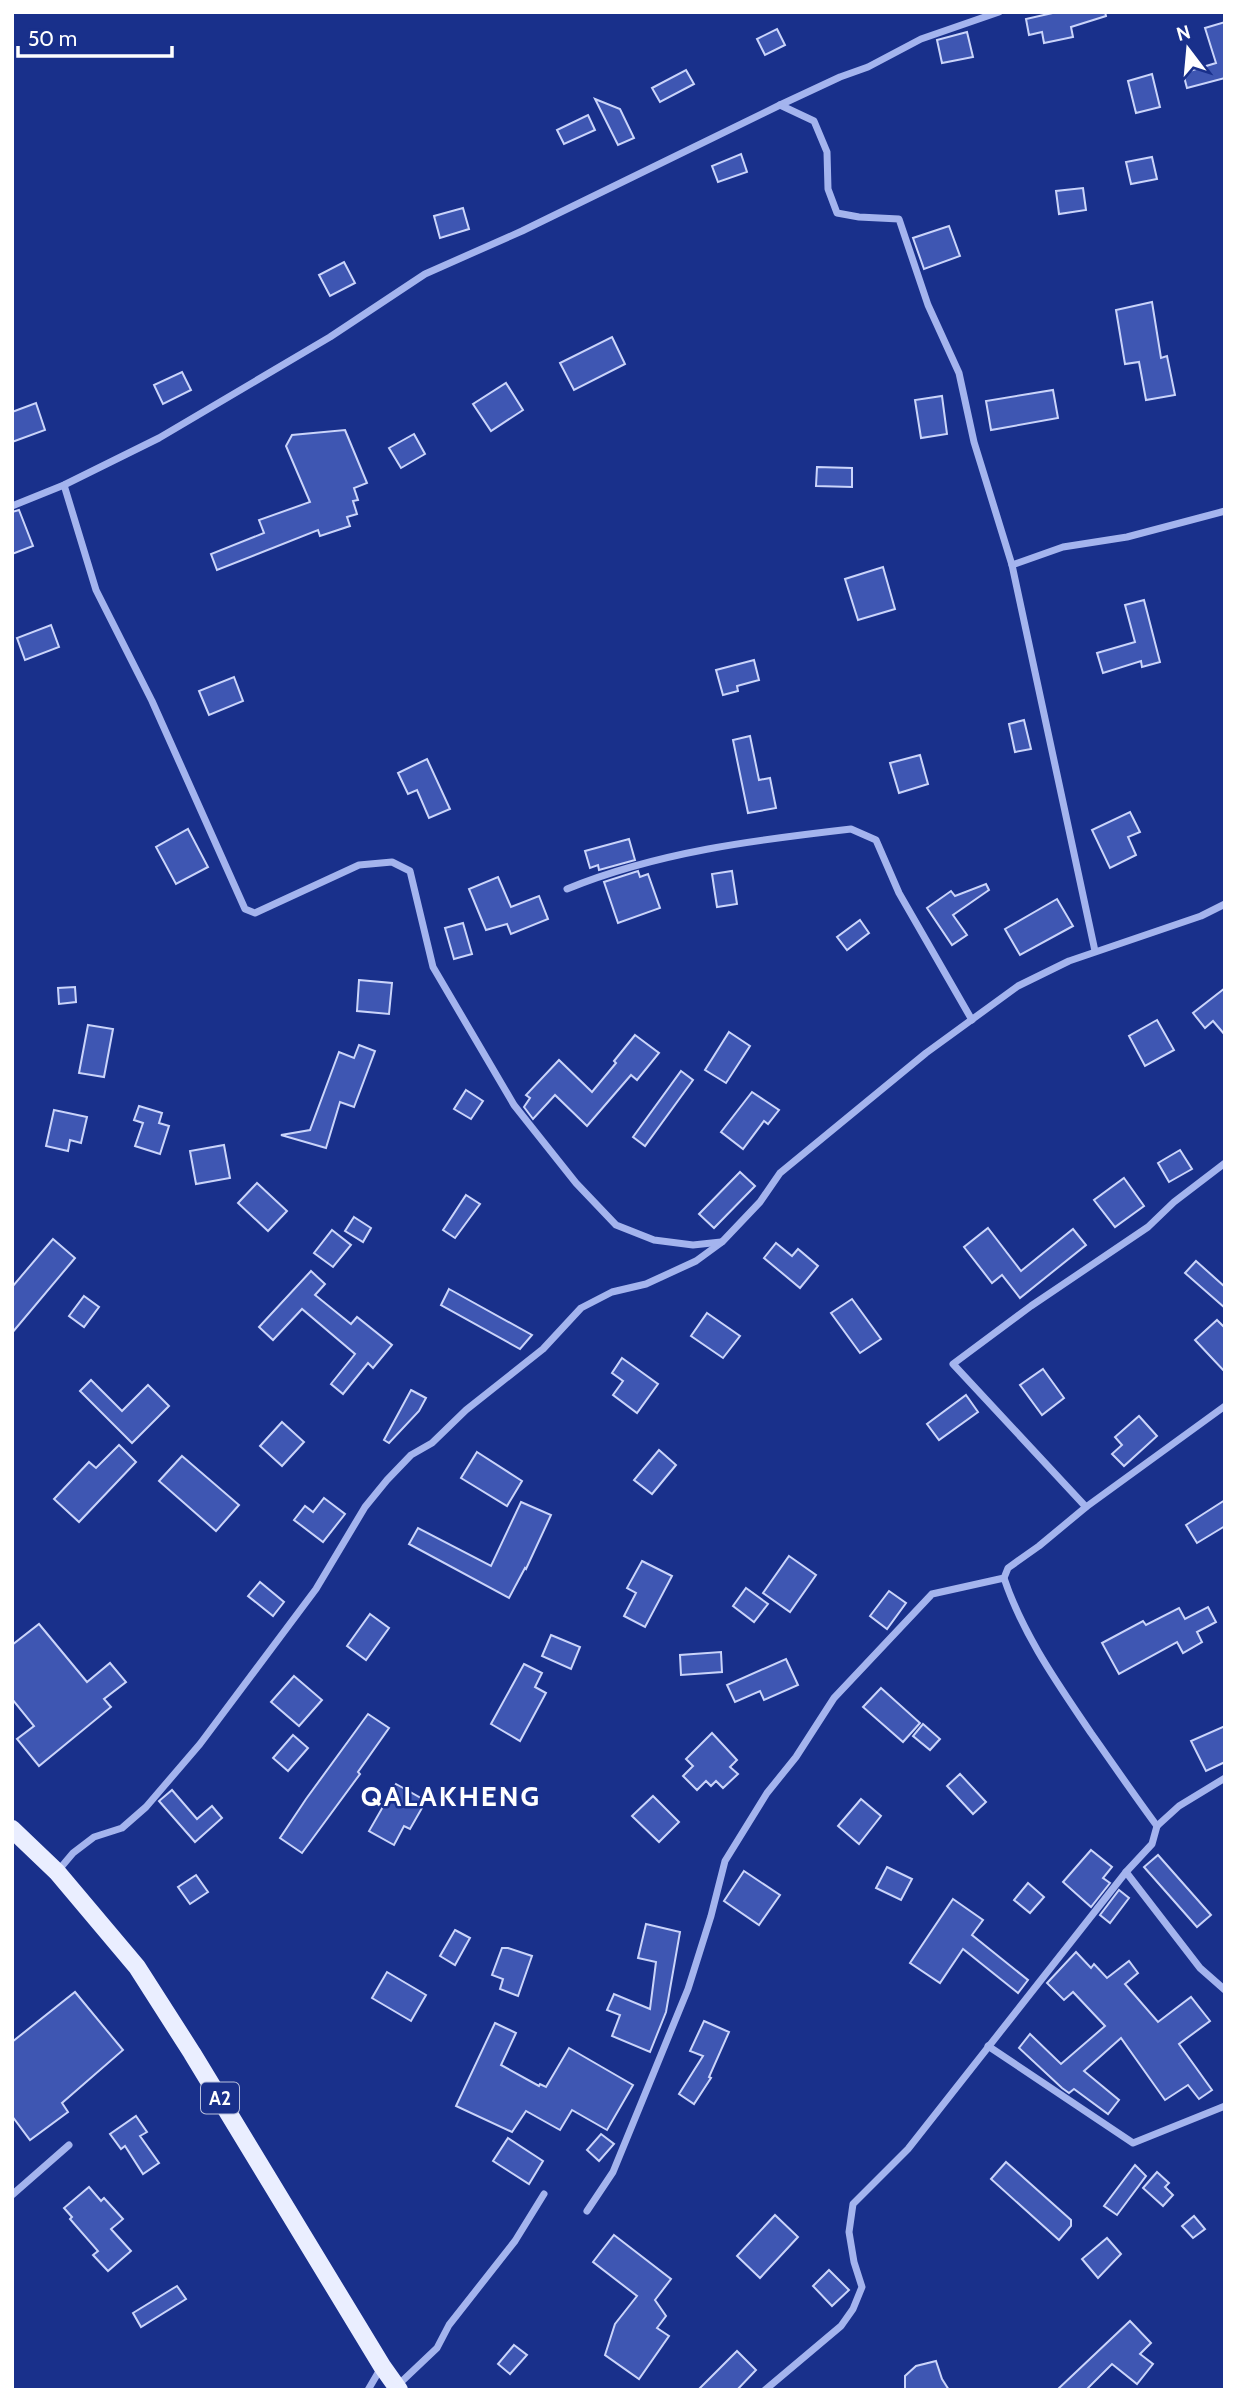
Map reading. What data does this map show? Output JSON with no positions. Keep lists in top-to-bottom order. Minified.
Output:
{"streets":{"main road":["A2"]},"districts":["QALAKHENG"],"scale_bar":"50 m","north":"top"}
